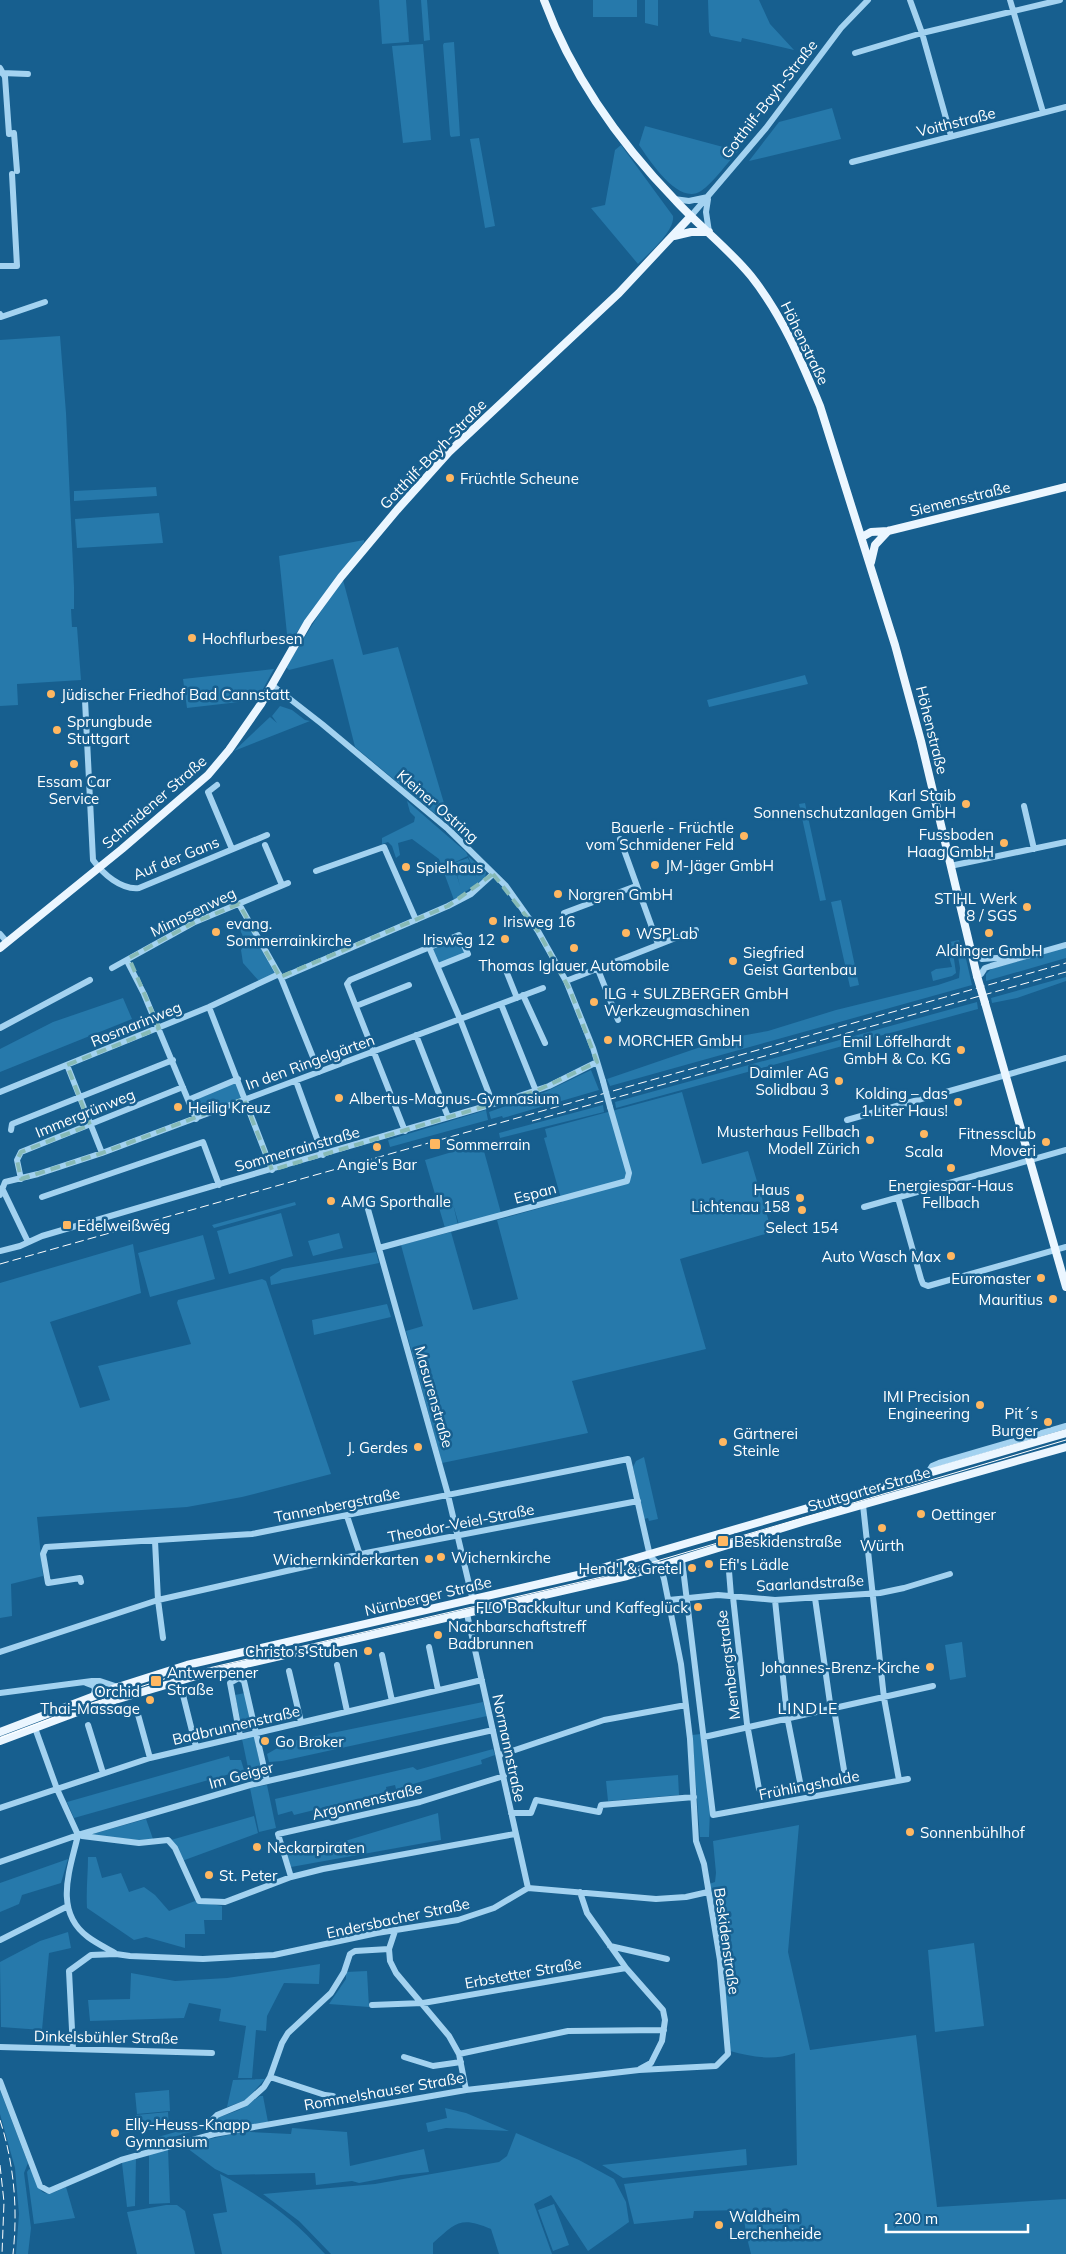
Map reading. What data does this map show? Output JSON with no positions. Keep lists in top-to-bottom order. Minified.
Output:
{"streets":{"main road":["Gotthilf-Bayh-Straße","Höhenstraße","Siemensstraße","Schmidener Straße","Stuttgarter Straße","Nürnberger Straße"],"street":["Voithstraße","Kleiner Ostring","Auf der Gans","Mimosenweg","Rosmarinweg","In den Ringelgärten","Immergrünweg","Sommerrainstraße","Espan","Masurenstraße","Tannenbergstraße","Theodor-Veiel-Straße","Saarlandstraße","Membergstraße","Badbrunnenstraße","Normannstraße","Im Geiger","Frühlingshalde","Argonnenstraße","Endersbacher Straße","Beskidenstraße","Erbstetter Straße","Dinkelsbühler Straße","Rommelshauser Straße"]},"crossings":[["Gotthilf-Bayh-Straße","Höhenstraße"],["Gotthilf-Bayh-Straße","Schmidener Straße"],["Höhenstraße","Siemensstraße"],["Schmidener Straße","Kleiner Ostring"],["Schmidener Straße","Auf der Gans"],["Kleiner Ostring","Rosmarinweg"],["Kleiner Ostring","Sommerrainstraße"],["Kleiner Ostring","Espan"],["In den Ringelgärten","Immergrünweg"],["Espan","Masurenstraße"],["Masurenstraße","Tannenbergstraße"],["Masurenstraße","Theodor-Veiel-Straße"],["Masurenstraße","Nürnberger Straße"],["Stuttgarter Straße","Nürnberger Straße"],["Tannenbergstraße","Theodor-Veiel-Straße"],["Saarlandstraße","Membergstraße"],["Saarlandstraße","Beskidenstraße"],["Nürnberger Straße","Normannstraße"],["Nürnberger Straße","Beskidenstraße"],["Badbrunnenstraße","Normannstraße"],["Normannstraße","Im Geiger"],["Normannstraße","Argonnenstraße"],["Normannstraße","Endersbacher Straße"],["Endersbacher Straße","Dinkelsbühler Straße"],["Beskidenstraße","Rommelshauser Straße"]],"districts":["LINDLE"],"places":{"other":["Früchtle Scheune","Hochflurbesen","Jüdischer Friedhof Bad Cannstatt","Sprungbude Stuttgart","Essam Car Service","Karl Staib Sonnenschutzanlagen GmbH","Bauerle - Früchtle vom Schmidener Feld","Fussboden Haag GmbH","JM-Jäger GmbH","Spielhaus","Norgren GmbH","STIHL Werk 8 / SGS","Irisweg 16","evang. Sommerrainkirche","WSPLab","Aldinger GmbH","Irisweg 12","Thomas Iglauer Automobile","Siegfried Geist Gartenbau","ILG + SULZBERGER GmbH Werkzeugmaschinen","MORCHER GmbH","Emil Löffelhardt GmbH & Co. KG","Daimler AG Solidbau 3","Albertus-Magnus-Gymnasium","Kolding – das 1 Liter Haus!","Heilig Kreuz","Scala","Musterhaus Fellbach Modell Zürich","Fitnessclub Moveri","Angie's Bar","Energiespar-Haus Fellbach","Haus Lichtenau 158","AMG Sporthalle","Select 154","Auto Wasch Max","Euromaster","Mauritius","IMI Precision Engineering","Pit´s Burger","Gärtnerei Steinle","J. Gerdes","Oettinger","Würth","Wichernkirche","Wichernkinderkarten","Efi's Lädle","Hend'l & Gretel","FLO Backkultur und Kaffeglück","Nachbarschaftstreff Badbrunnen","Christo's Stuben","Johannes-Brenz-Kirche","Orchid Thai-Massage","Go Broker","Sonnenbühlhof","Neckarpiraten","St. Peter","Elly-Heuss-Knapp Gymnasium","Waldheim Lerchenheide"],"transit":["Sommerrain","Edelweißweg","Beskidenstraße","Antwerpener Straße"]},"scale_bar":"200 m"}
